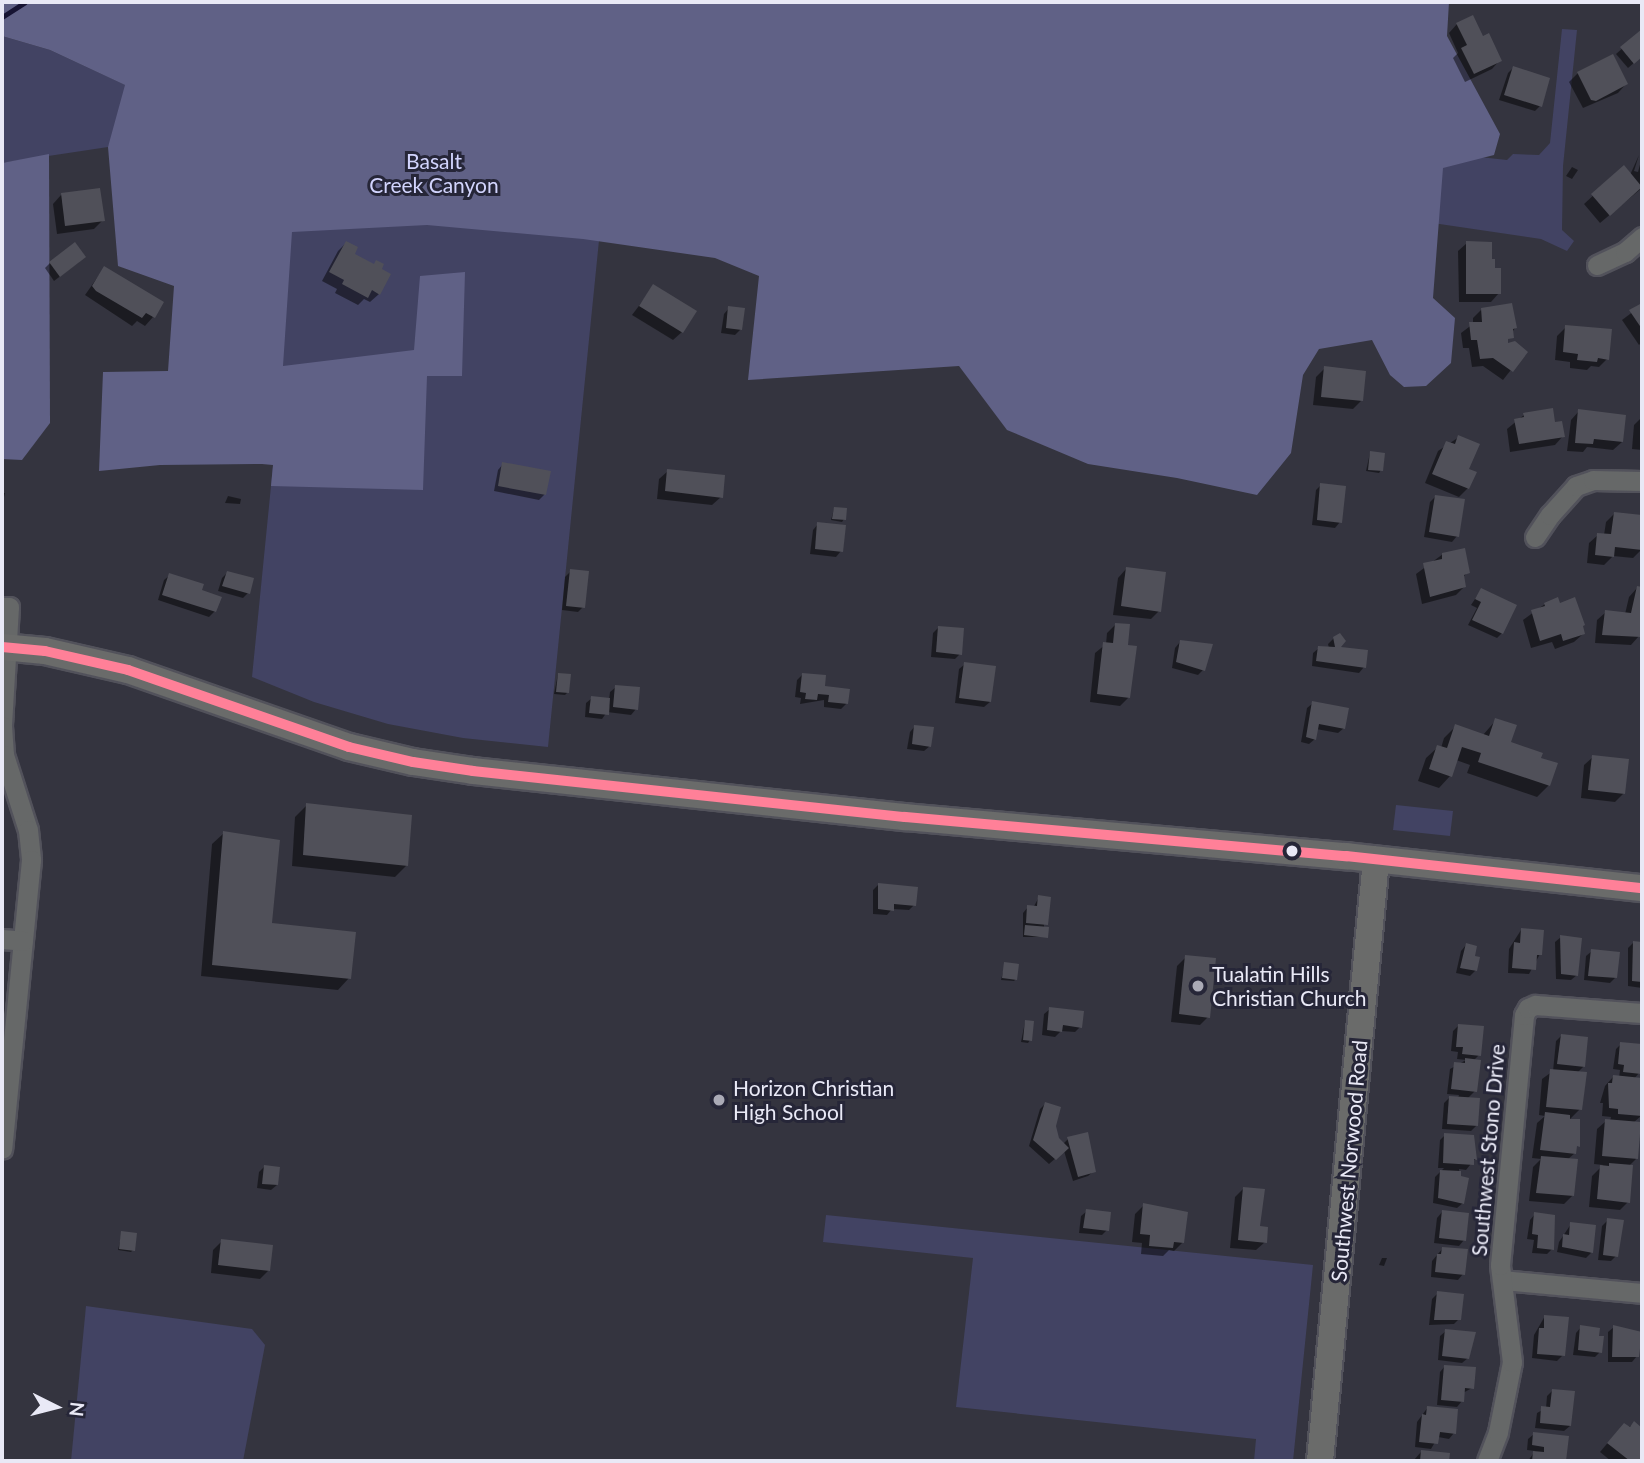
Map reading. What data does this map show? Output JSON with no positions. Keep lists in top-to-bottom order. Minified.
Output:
{"streets":{"main road":["Southwest Norwood Road"],"street":["Southwest Stono Drive"]},"parks":["Basalt Creek Canyon"],"places":["Tualatin Hills Christian Church","Horizon Christian High School"],"north":"right"}
